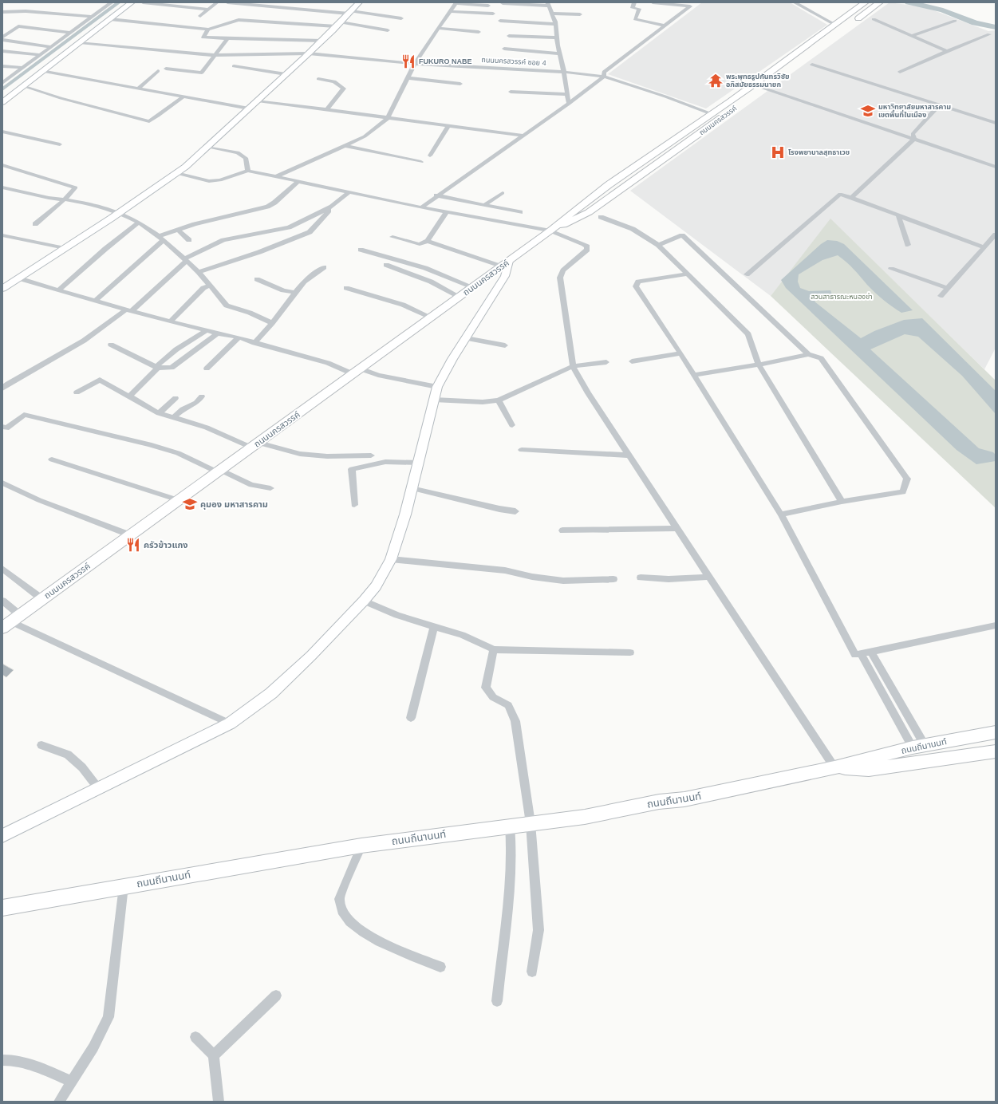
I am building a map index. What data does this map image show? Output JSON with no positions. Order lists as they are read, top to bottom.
{
  "streets": {
    "main road": ["ถนนนครสวรรค์", "ถนนถีนานนท์"],
    "street": ["ถนนนครสวรรค์ ซอย 4"]
  },
  "crossings": [
    ["ถนนนครสวรรค์ ซอย 4", "ถนนนครสวรรค์"]
  ],
  "parks": ["สวนสาธารณะหนองข่า"],
  "places": {
    "restaurant": ["FUKURO NABE", "ครัวข้าวแกง"],
    "temple": ["พระพุทธรูปกันทรวิชัย อภิสมัยธรรมนายก"],
    "school or university": ["มหาวิทยาลัยมหาสารคาม เขตพื้นที่ในเมือง", "คุมอง มหาสารคาม"],
    "hospital": ["โรงพยาบาลสุทธาเวช"]
  }
}
